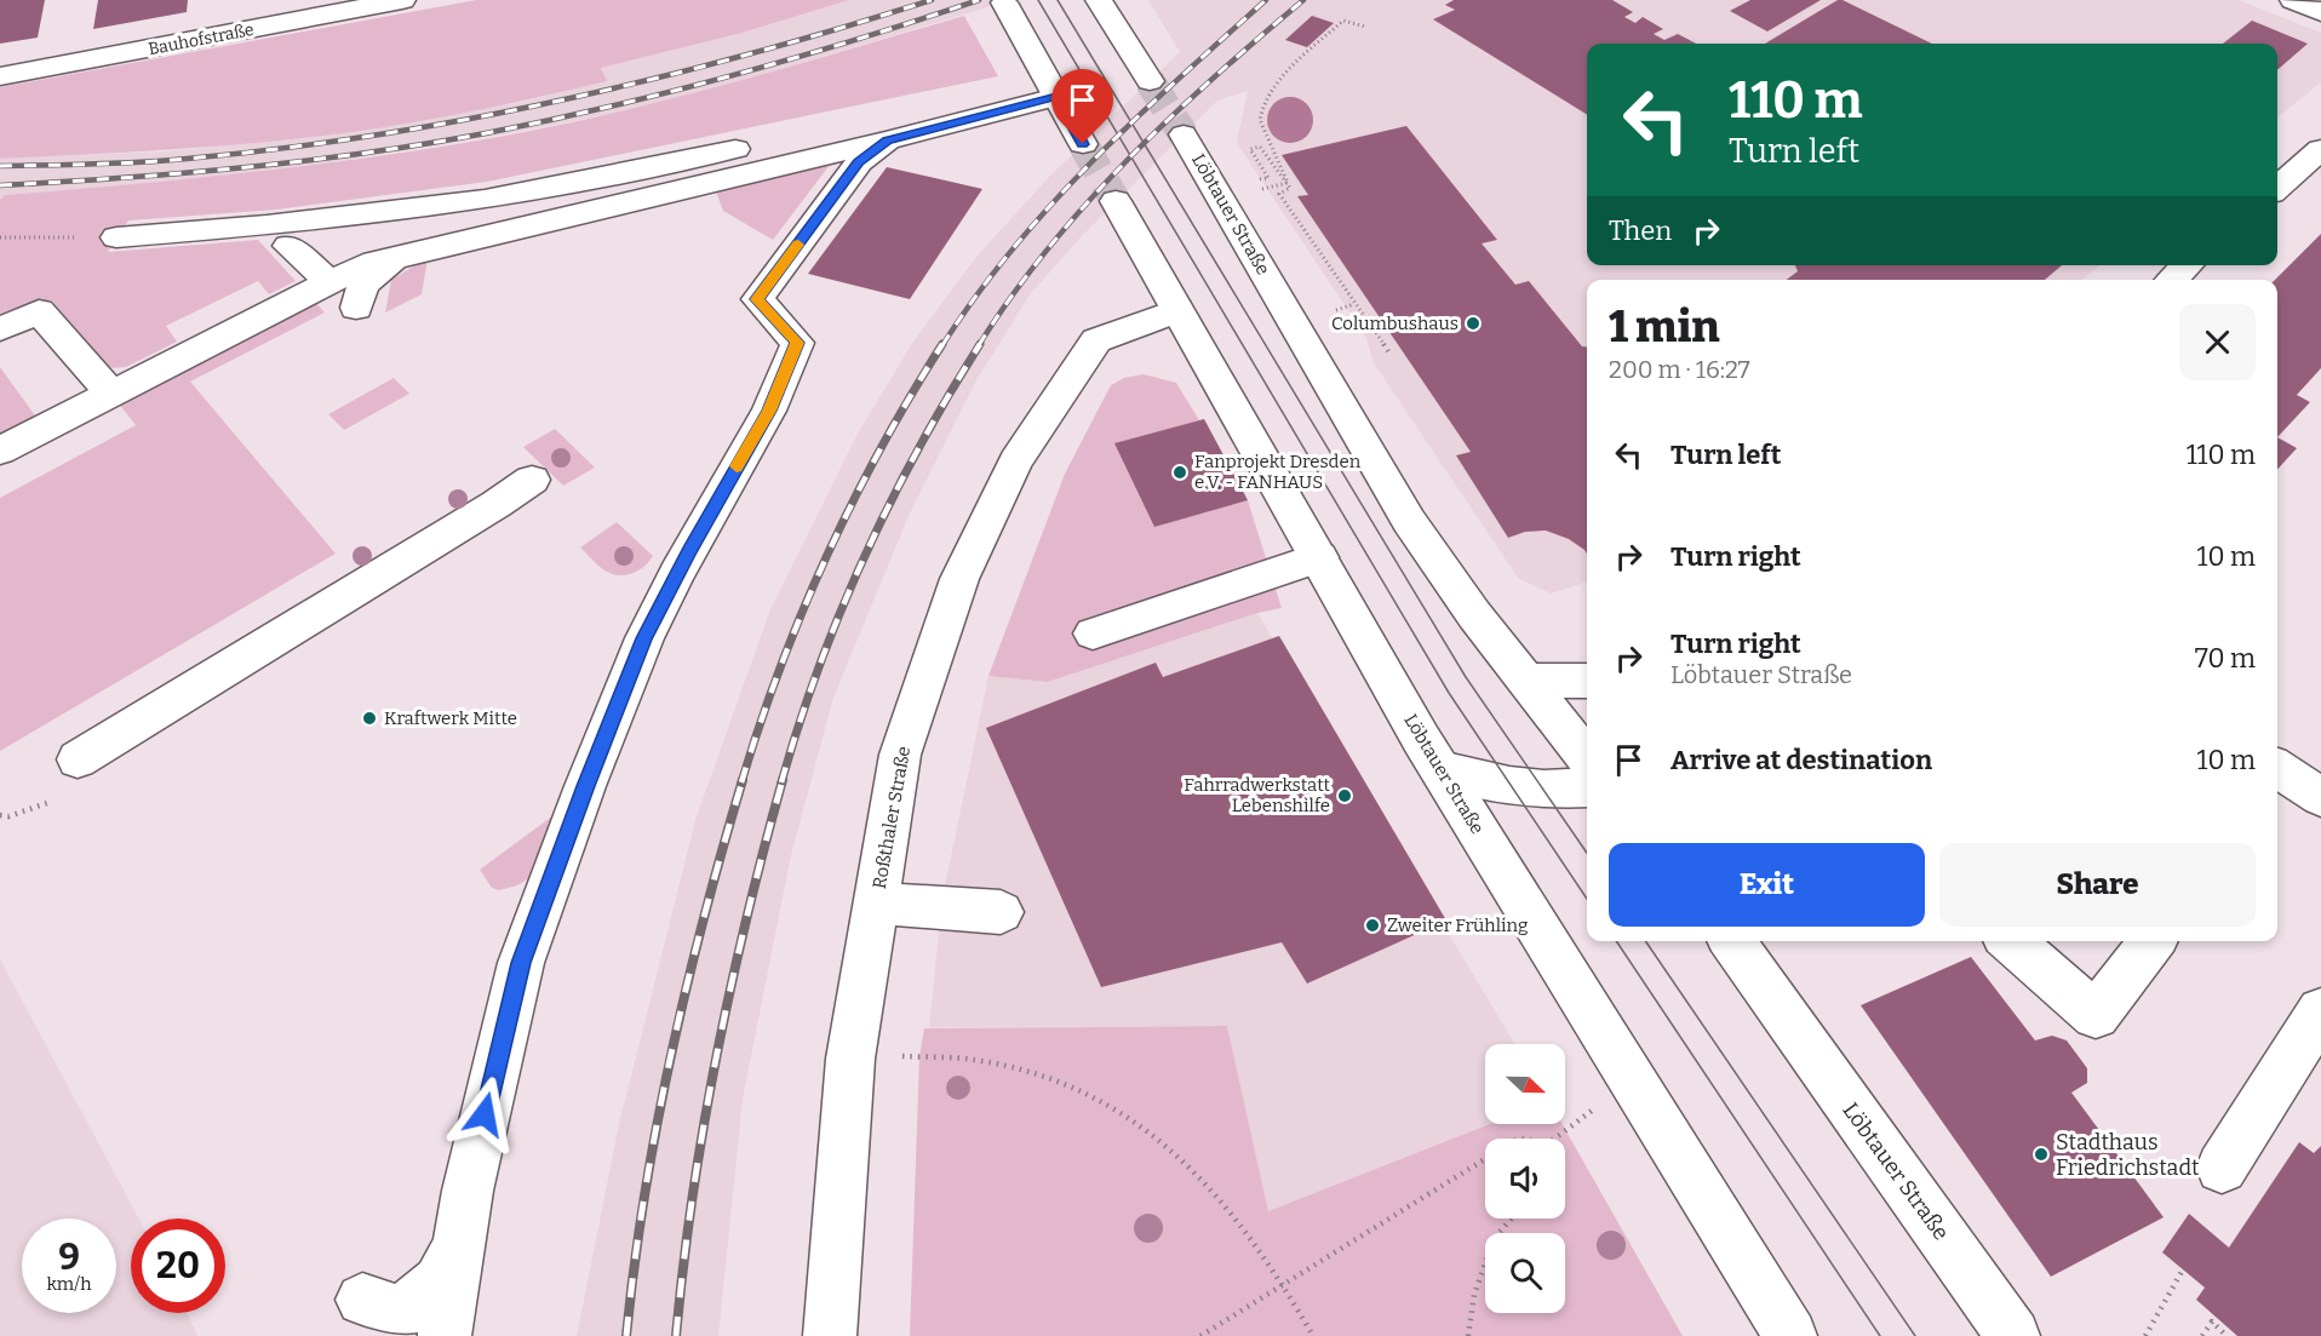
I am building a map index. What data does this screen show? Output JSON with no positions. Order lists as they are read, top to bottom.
{
  "streets": {
    "main road": ["Bauhofstraße", "Löbtauer Straße", "Roßthaler Straße"]
  },
  "crossings": [
    ["Löbtauer Straße", "Roßthaler Straße"]
  ],
  "places": [
    "Columbushaus",
    "Fanprojekt Dresden e.V. - FANHAUS",
    "Kraftwerk Mitte",
    "Fahrradwerkstatt Lebenshilfe",
    "Zweiter Frühling",
    "Stadthaus Friedrichstadt"
  ],
  "north": "right",
  "page": {
    "turn": ["110 m", "Turn left"],
    "then": "Then",
    "heading": ["1 min", "200 m · 16:27"],
    "list": [
      {
        "name": "Turn left",
        "value": "110 m"
      },
      {
        "name": "Turn right",
        "value": "10 m"
      },
      {
        "name": "Turn right",
        "note": "Löbtauer Straße",
        "value": "70 m"
      },
      {
        "name": "Arrive at destination",
        "value": "10 m"
      }
    ],
    "buttons": ["Exit", "Share"],
    "speed": "9 km/h",
    "limit": "20"
  }
}
